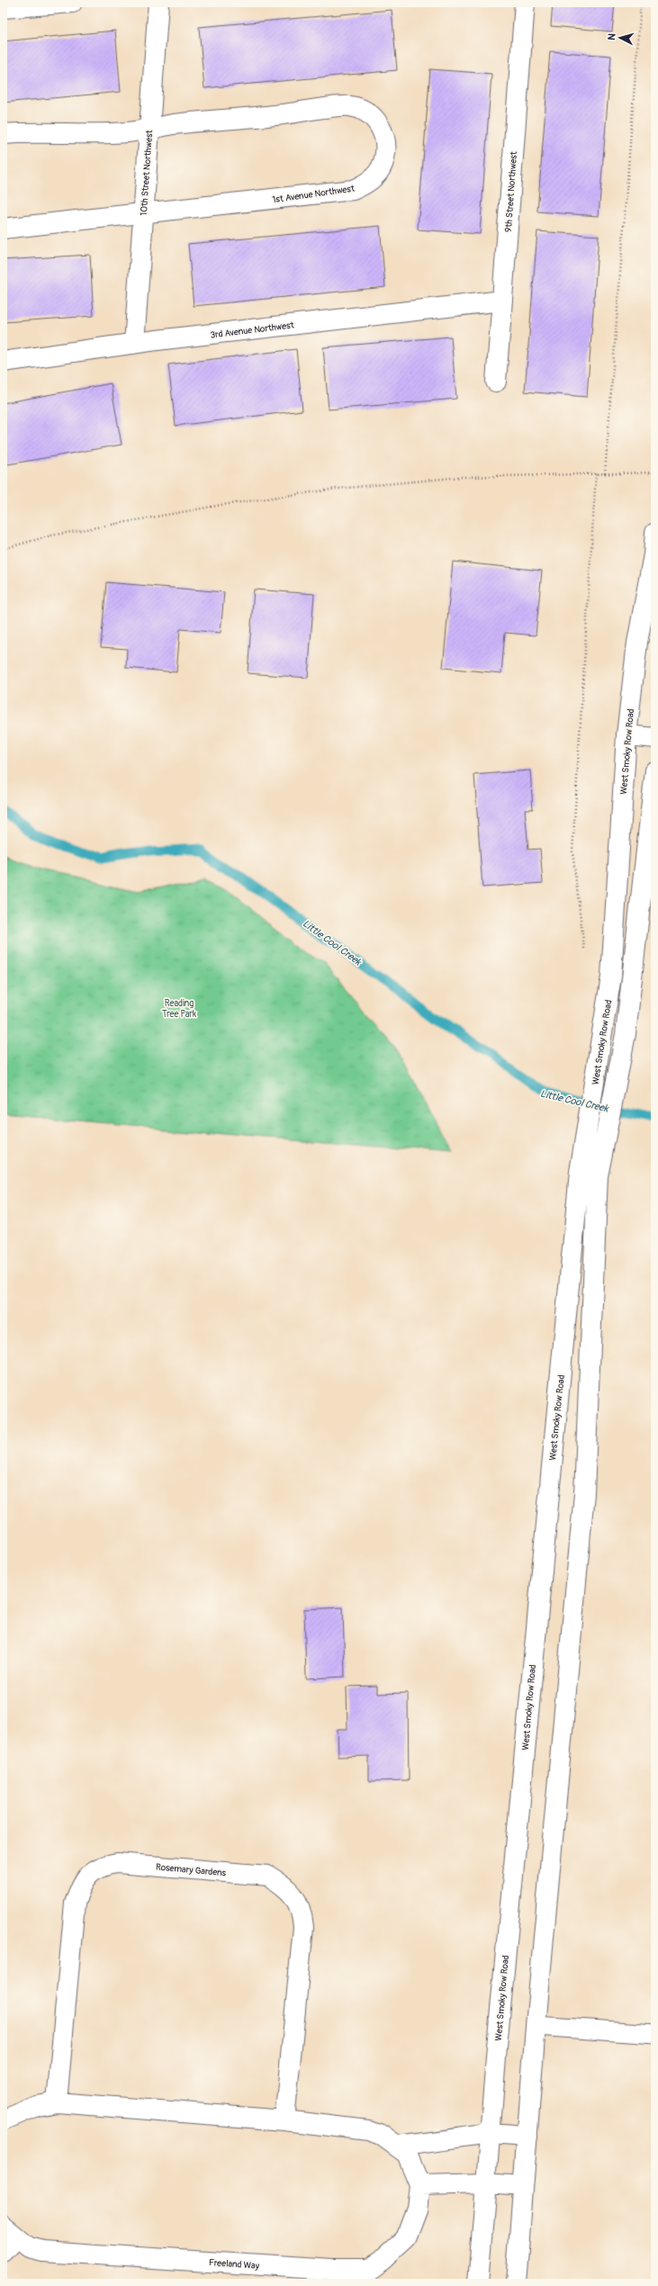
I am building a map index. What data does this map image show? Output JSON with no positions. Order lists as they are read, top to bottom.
{
  "streets": {
    "street": [
      "10th Street Northwest",
      "9th Street Northwest",
      "1st Avenue Northwest",
      "3rd Avenue Northwest",
      "West Smoky Row Road",
      "Rosemary Gardens",
      "Freeland Way"
    ]
  },
  "crossings": [
    ["10th Street Northwest", "1st Avenue Northwest"],
    ["10th Street Northwest", "3rd Avenue Northwest"],
    ["9th Street Northwest", "3rd Avenue Northwest"],
    ["Rosemary Gardens", "Freeland Way"]
  ],
  "water": ["Little Cool Creek"],
  "parks": ["Reading Tree Park"],
  "north": "left"
}
